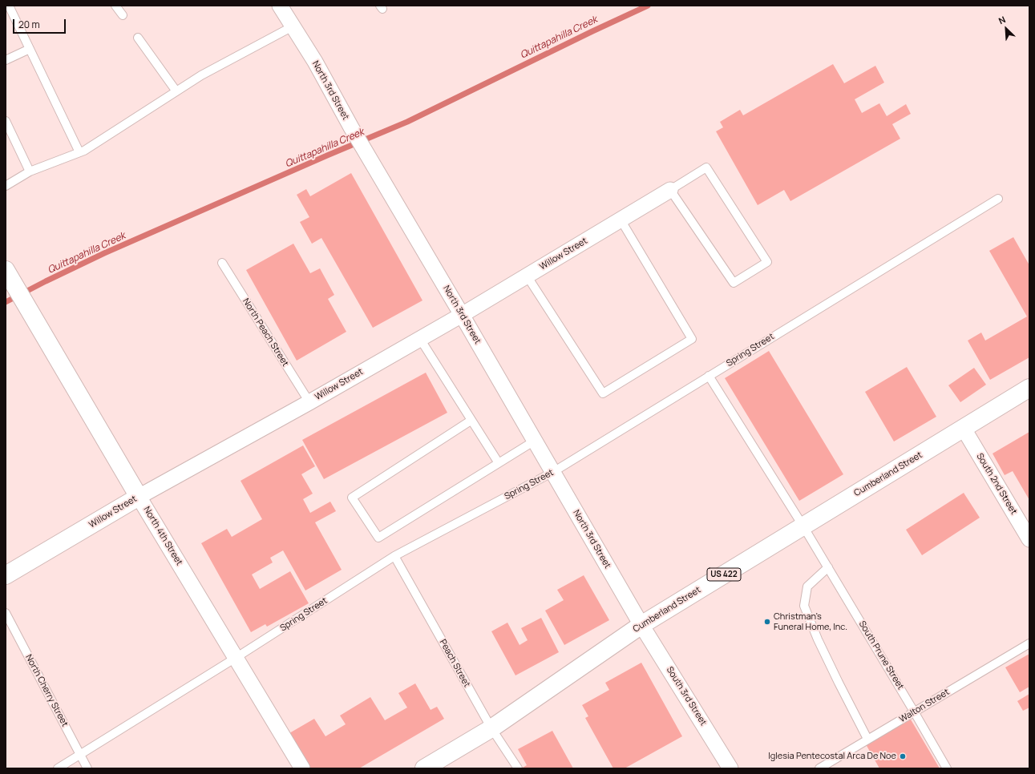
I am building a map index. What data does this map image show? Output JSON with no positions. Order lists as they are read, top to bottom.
{
  "streets": {
    "main road": [
      "Willow Street",
      "Cumberland Street",
      "North 4th Street",
      "US 422"
    ],
    "street": ["North 3rd Street", "South 2nd Street", "South 3rd Street"],
    "lane": [
      "North Peach Street",
      "Spring Street",
      "South Prune Street",
      "Peach Street",
      "North Cherry Street",
      "Walton Street"
    ]
  },
  "crossings": [
    ["North 3rd Street", "Willow Street"],
    ["North 3rd Street", "Spring Street"],
    ["North 3rd Street", "Cumberland Street"],
    ["North 3rd Street", "South 3rd Street"],
    ["Willow Street", "North Peach Street"],
    ["Willow Street", "North 4th Street"],
    ["Spring Street", "North 4th Street"],
    ["Spring Street", "South Prune Street"],
    ["Spring Street", "Peach Street"],
    ["Spring Street", "North Cherry Street"],
    ["Cumberland Street", "South 2nd Street"],
    ["Cumberland Street", "South Prune Street"],
    ["Cumberland Street", "Peach Street"],
    ["Cumberland Street", "South 3rd Street"],
    ["South Prune Street", "Walton Street"]
  ],
  "water": ["Quittapahilla Creek"],
  "places": ["Christman's Funeral Home, Inc.", "Iglesia Pentecostal Arca De Noe"],
  "scale_bar": "20 m",
  "north": "top left"
}
